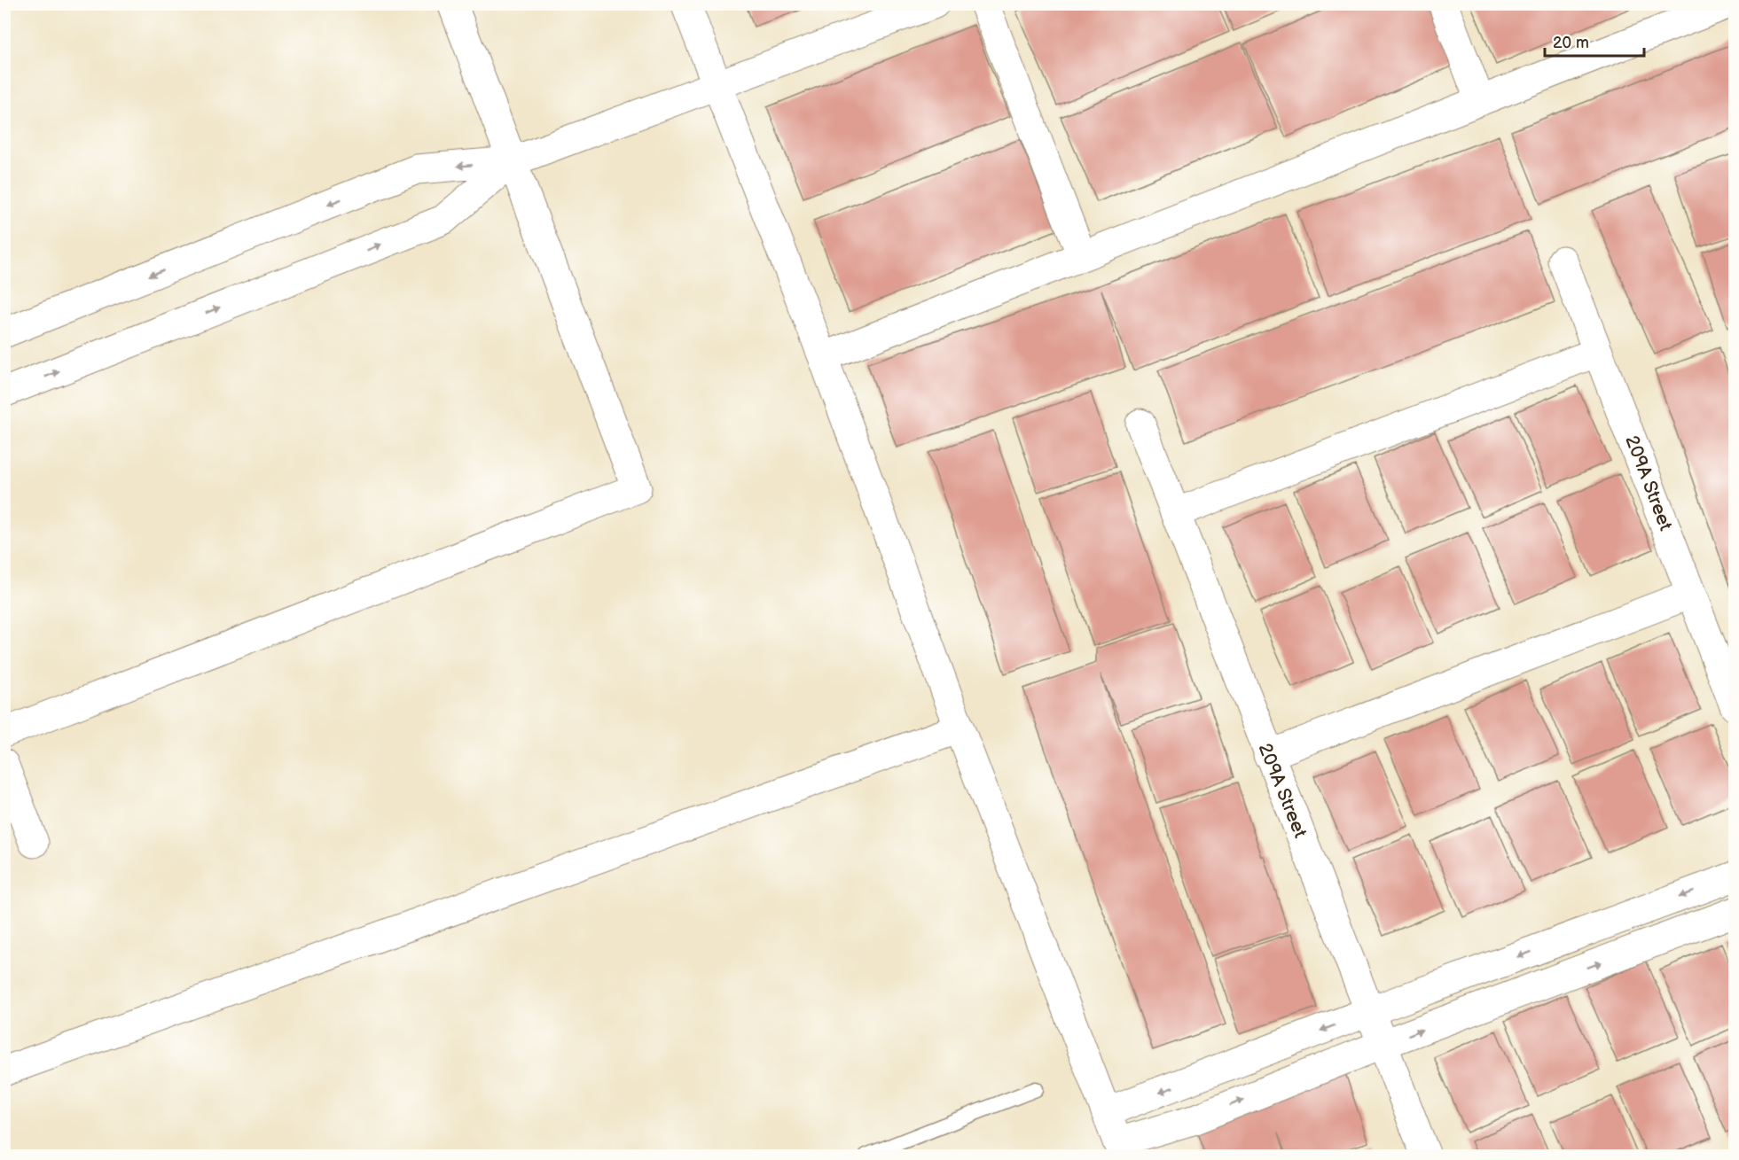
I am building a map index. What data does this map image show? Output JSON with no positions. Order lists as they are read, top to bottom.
{
  "streets": {
    "street": ["209A Street"]
  },
  "scale_bar": "20 m"
}
